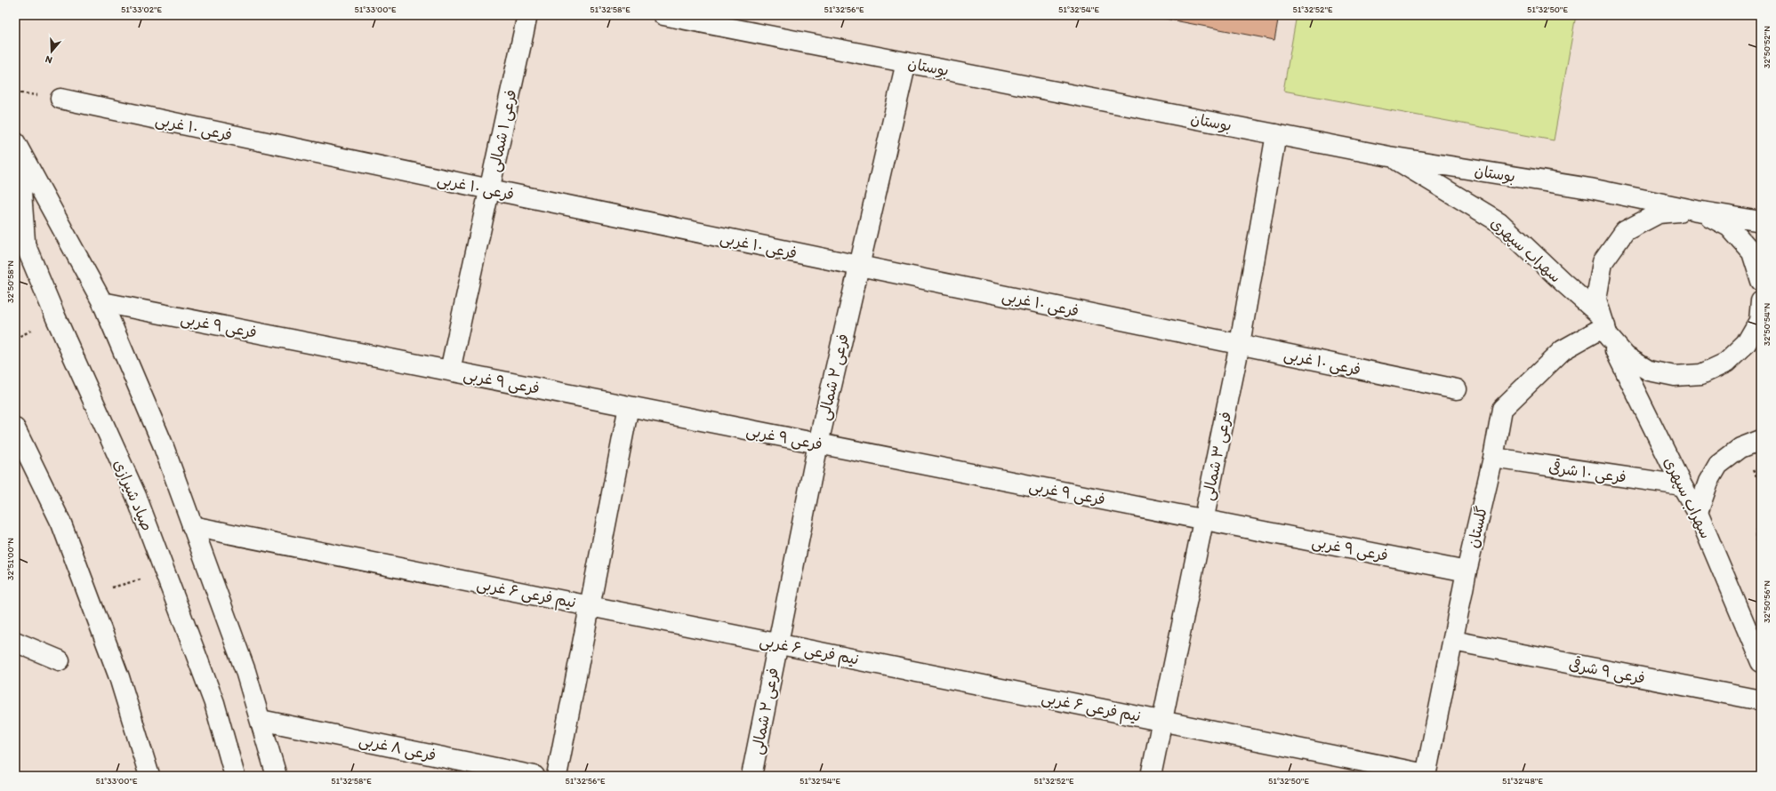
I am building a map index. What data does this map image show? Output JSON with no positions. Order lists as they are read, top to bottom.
{
  "streets": {
    "street": [
      "بوستان",
      "فرعی ۱۰ غربی",
      "فرعی ۱ شمالی",
      "سهراب سپهری",
      "فرعی ۹ غربی",
      "فرعی ۲ شمالی",
      "فرعی ۳ شمالی",
      "فرعی ۱۰ شرقی",
      "صیاد شیرازی",
      "گلستان",
      "نیم فرعی ۶ غربی",
      "فرعی ۹ شرقی",
      "فرعی ۸ غربی"
    ]
  },
  "crossings": [
    ["بوستان", "سهراب سپهری"],
    ["بوستان", "فرعی ۲ شمالی"],
    ["بوستان", "فرعی ۳ شمالی"],
    ["فرعی ۱۰ غربی", "فرعی ۱ شمالی"],
    ["فرعی ۱۰ غربی", "فرعی ۲ شمالی"],
    ["فرعی ۱۰ غربی", "فرعی ۳ شمالی"],
    ["فرعی ۱ شمالی", "فرعی ۹ غربی"],
    ["سهراب سپهری", "فرعی ۱۰ شرقی"],
    ["سهراب سپهری", "گلستان"],
    ["فرعی ۹ غربی", "فرعی ۲ شمالی"],
    ["فرعی ۹ غربی", "فرعی ۳ شمالی"],
    ["فرعی ۹ غربی", "گلستان"],
    ["فرعی ۲ شمالی", "نیم فرعی ۶ غربی"],
    ["فرعی ۳ شمالی", "نیم فرعی ۶ غربی"],
    ["فرعی ۱۰ شرقی", "گلستان"],
    ["گلستان", "نیم فرعی ۶ غربی"],
    ["گلستان", "فرعی ۹ شرقی"]
  ],
  "north": "bottom",
  "coordinates": [
    "51°33'02\"E",
    "51°33'00\"E",
    "51°32'58\"E",
    "51°32'56\"E",
    "51°32'54\"E",
    "51°32'52\"E",
    "51°32'50\"E",
    "32°50'52\"N",
    "32°50'58\"N",
    "32°50'54\"N",
    "32°51'00\"N",
    "32°50'56\"N",
    "51°32'48\"E"
  ]
}
